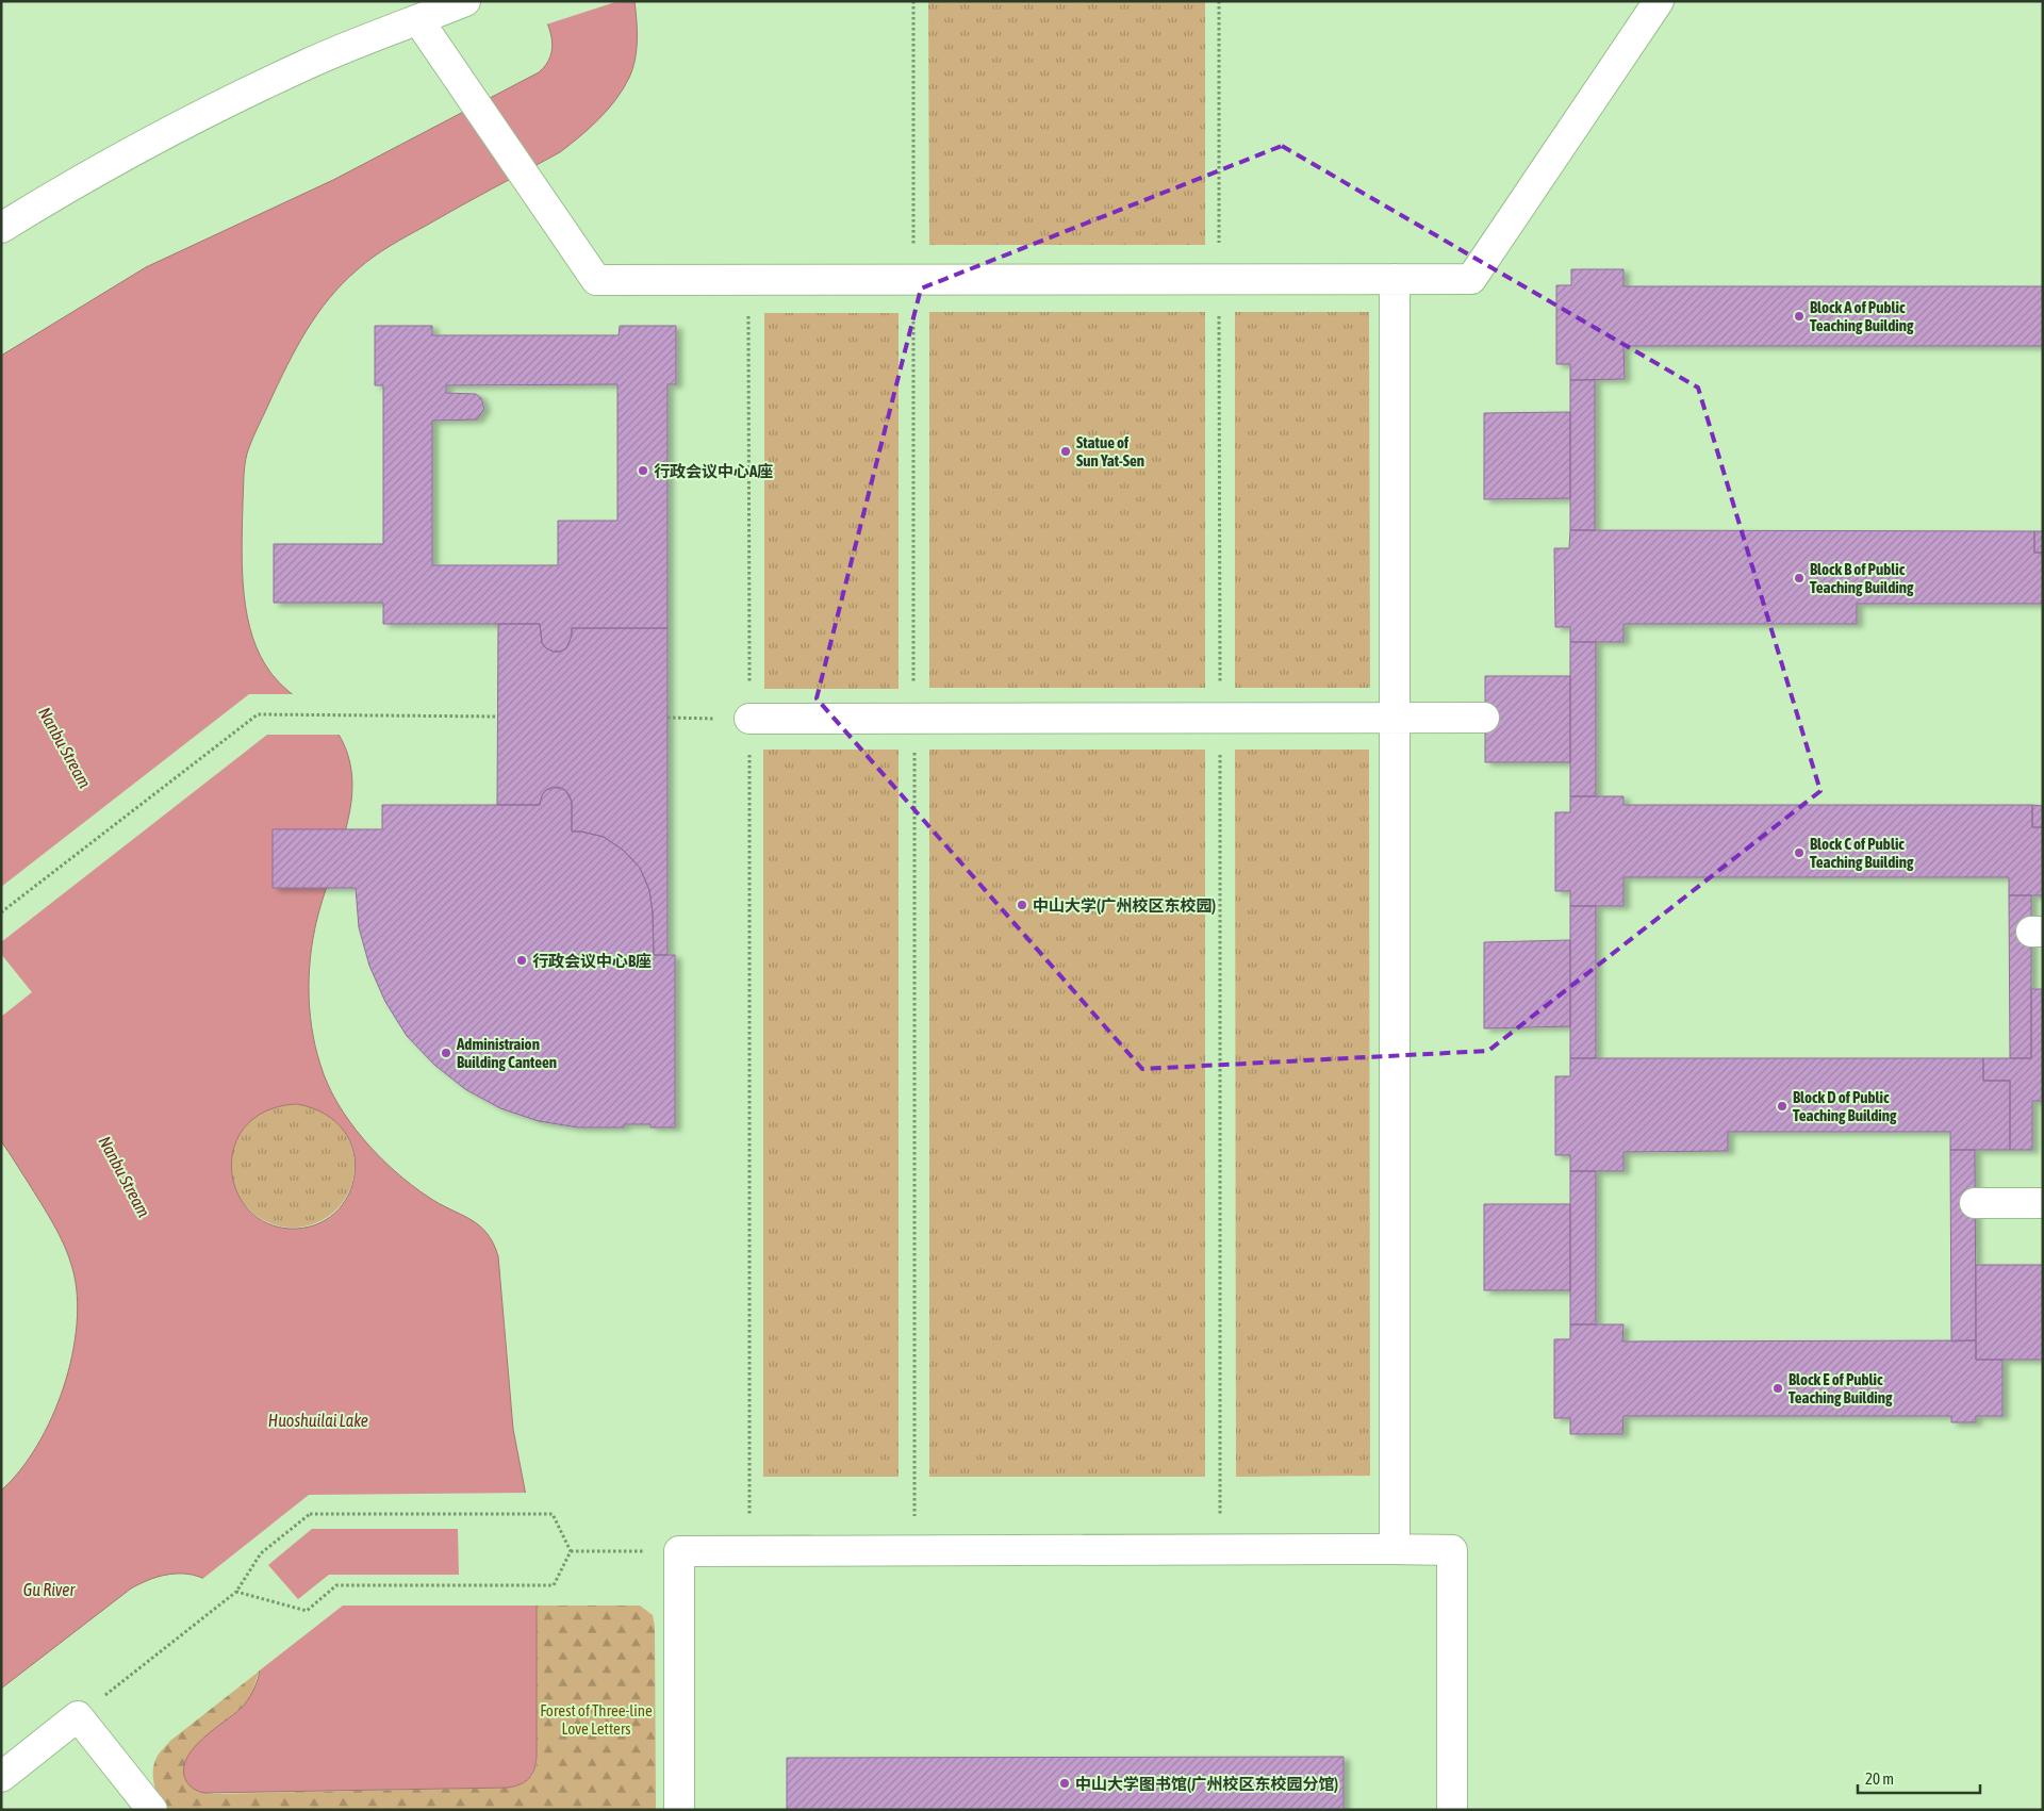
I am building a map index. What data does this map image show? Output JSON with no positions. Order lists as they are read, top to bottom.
{
  "water": ["Nanbu Stream", "Huoshuilai Lake", "Gu River"],
  "parks": ["Forest of Three-line Love Letters"],
  "places": [
    "Block A of Public Teaching Building",
    "Statue of Sun Yat-Sen",
    "行政会议中心A座",
    "Block B of Public Teaching Building",
    "Block C of Public Teaching Building",
    "中山大学(广州校区东校园)",
    "行政会议中心B座",
    "Administraion Building Canteen",
    "Block D of Public Teaching Building",
    "Block E of Public Teaching Building",
    "中山大学图书馆(广州校区东校园分馆)"
  ],
  "scale_bar": "20 m"
}
